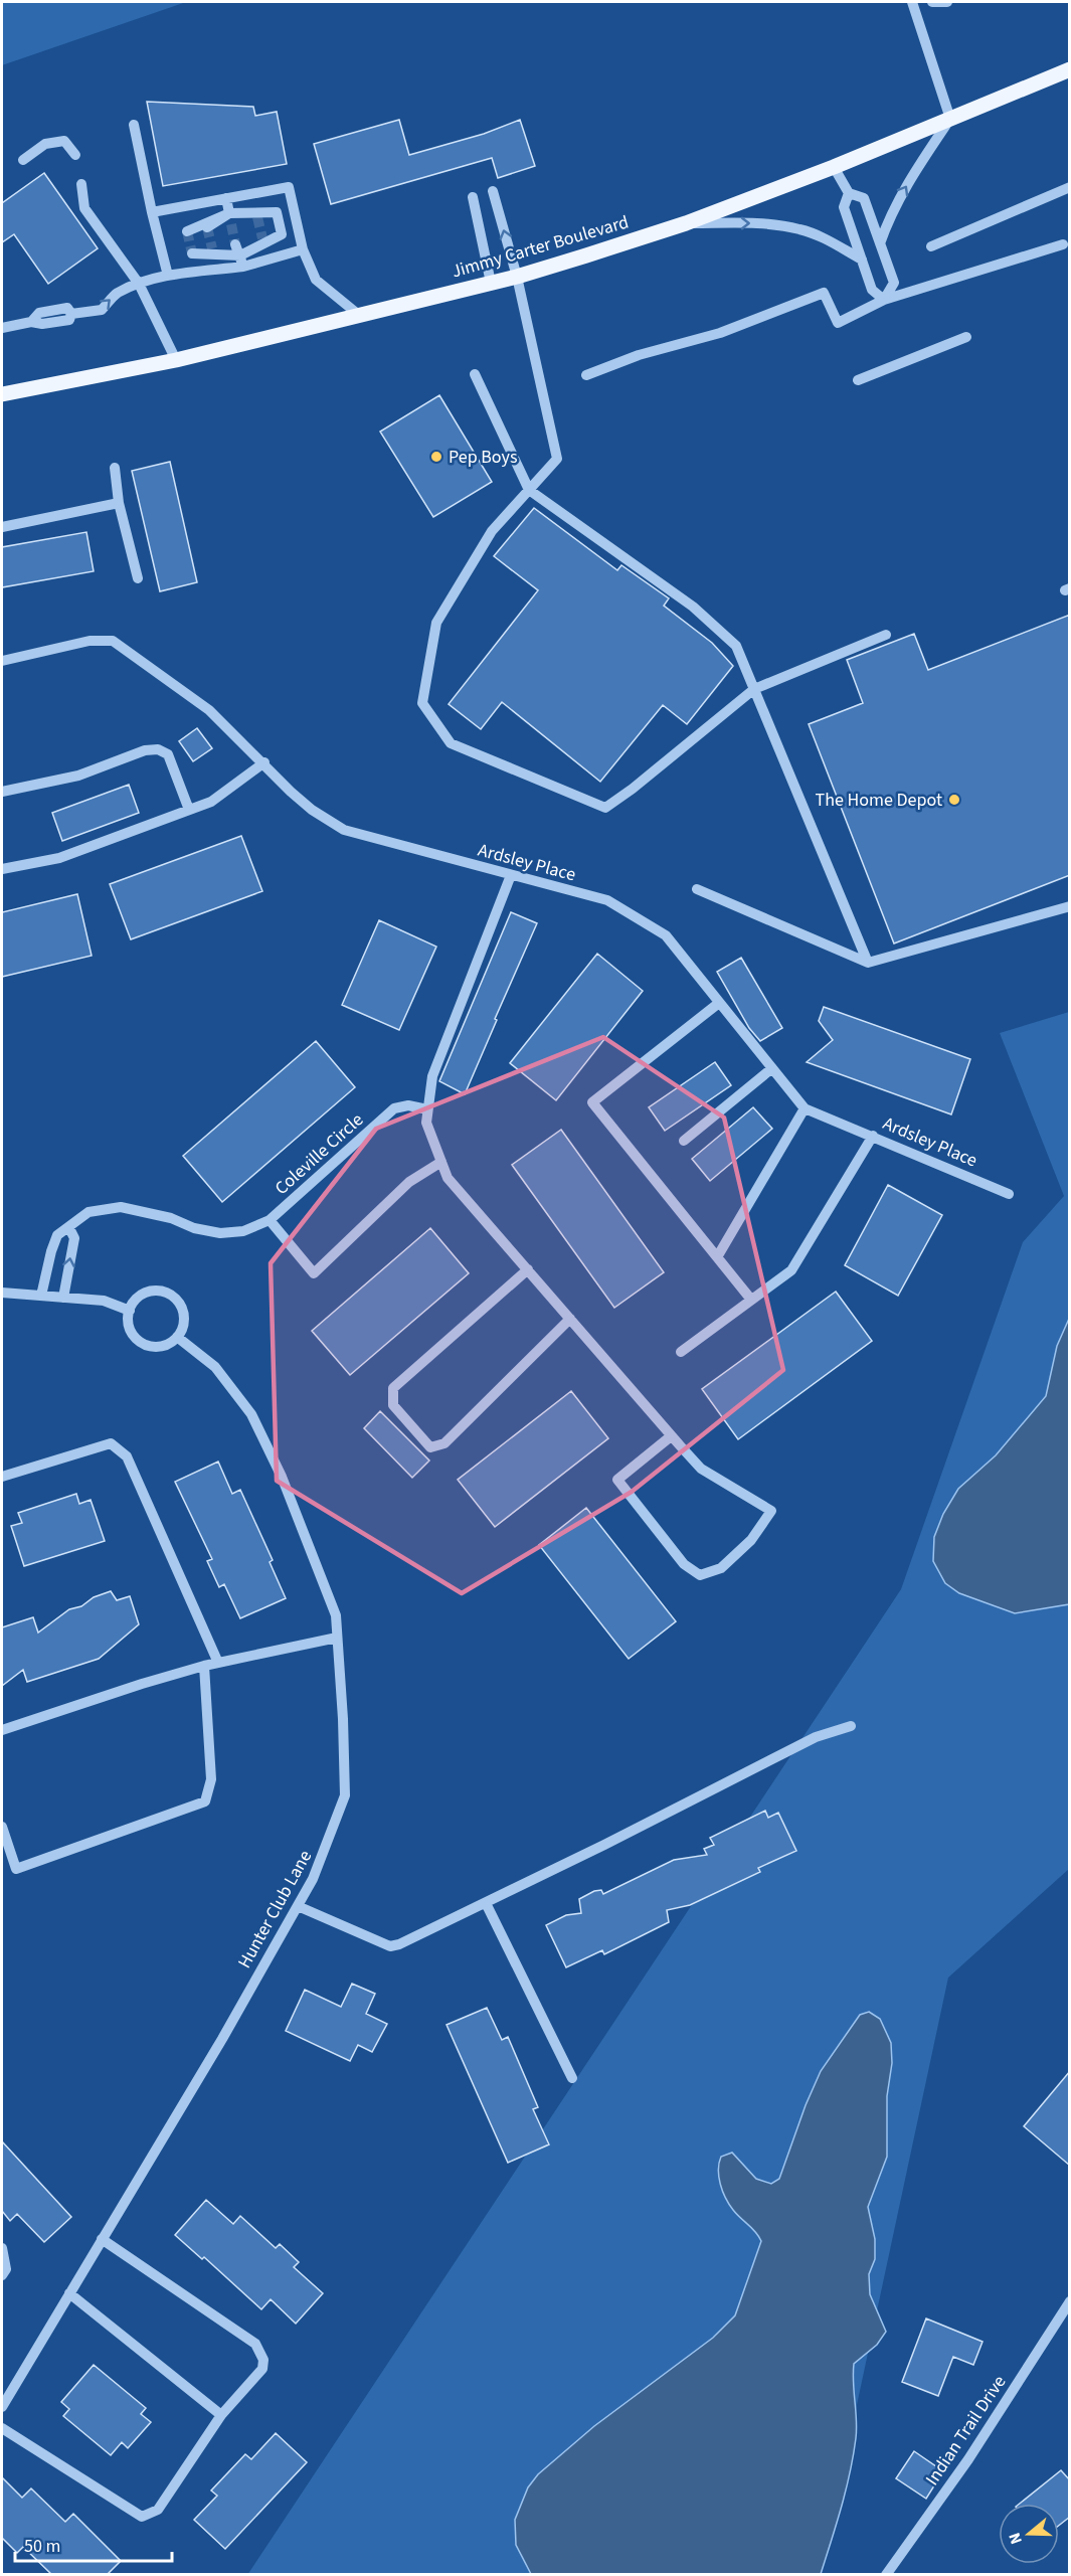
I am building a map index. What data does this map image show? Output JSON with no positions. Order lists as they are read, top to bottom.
{
  "streets": {
    "main road": ["Jimmy Carter Boulevard"],
    "street": [
      "Ardsley Place",
      "Coleville Circle",
      "Hunter Club Lane",
      "Indian Trail Drive"
    ]
  },
  "places": ["Pep Boys", "The Home Depot"],
  "scale_bar": "50 m",
  "north": "left"
}
